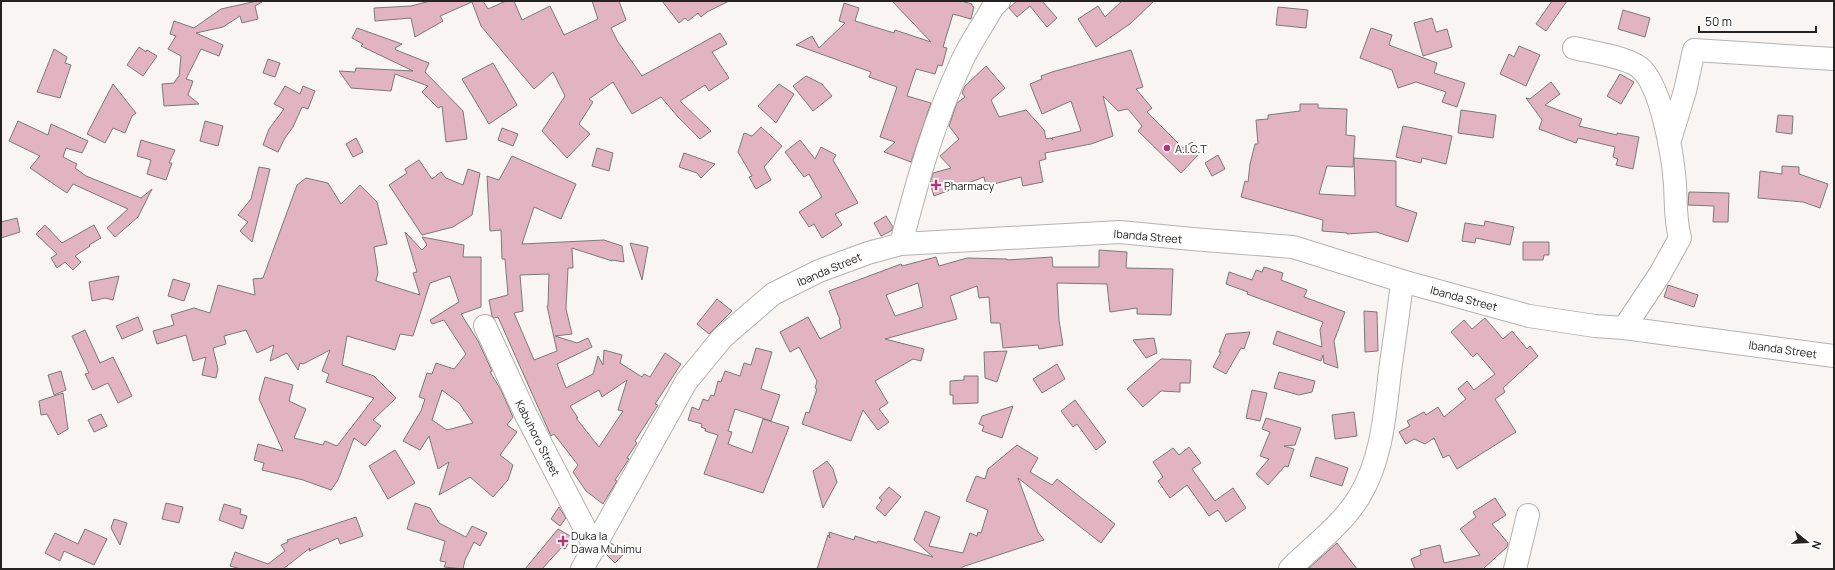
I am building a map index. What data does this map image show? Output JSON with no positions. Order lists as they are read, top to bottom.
{
  "streets": {
    "street": ["Ibanda Street", "Kabuhoro Street"]
  },
  "crossings": [
    ["Ibanda Street", "Kabuhoro Street"]
  ],
  "places": {
    "other": ["A.I.C.T"],
    "health": ["Pharmacy", "Duka la Dawa Muhimu"]
  },
  "scale_bar": "50 m",
  "north": "right"
}
